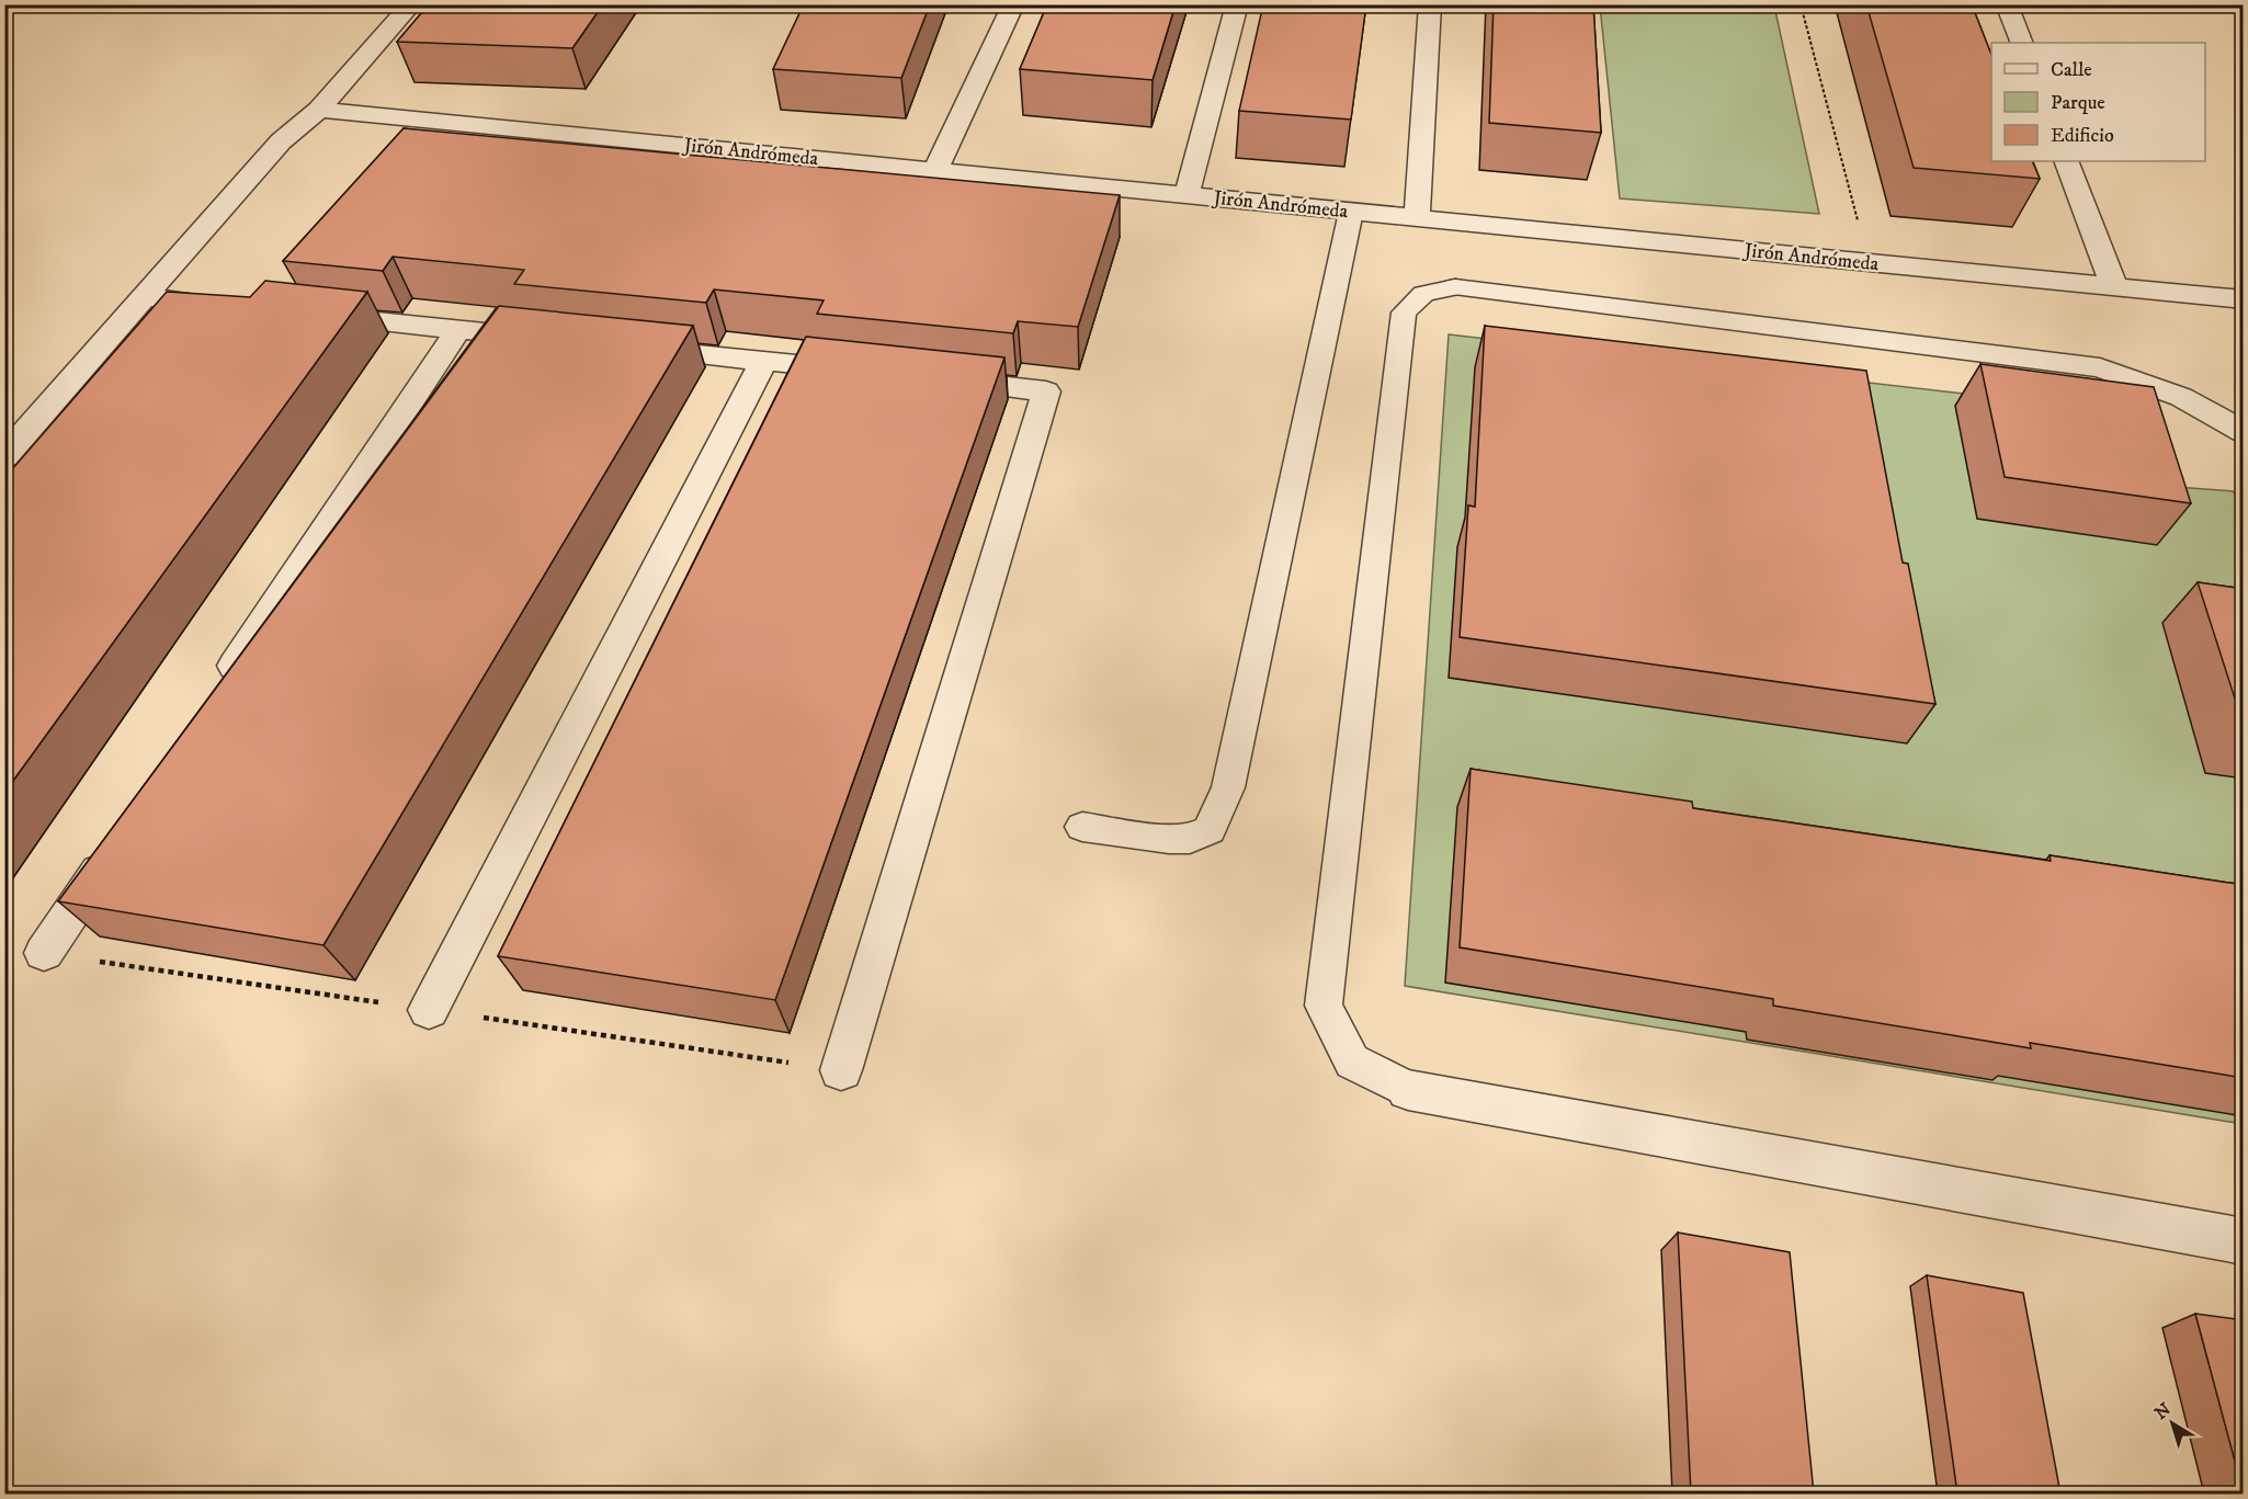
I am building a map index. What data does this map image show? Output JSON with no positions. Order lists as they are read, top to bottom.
{
  "streets": {
    "street": ["Jirón Andrómeda"]
  },
  "legend": ["Calle", "Parque", "Edificio"],
  "north": "top left"
}
